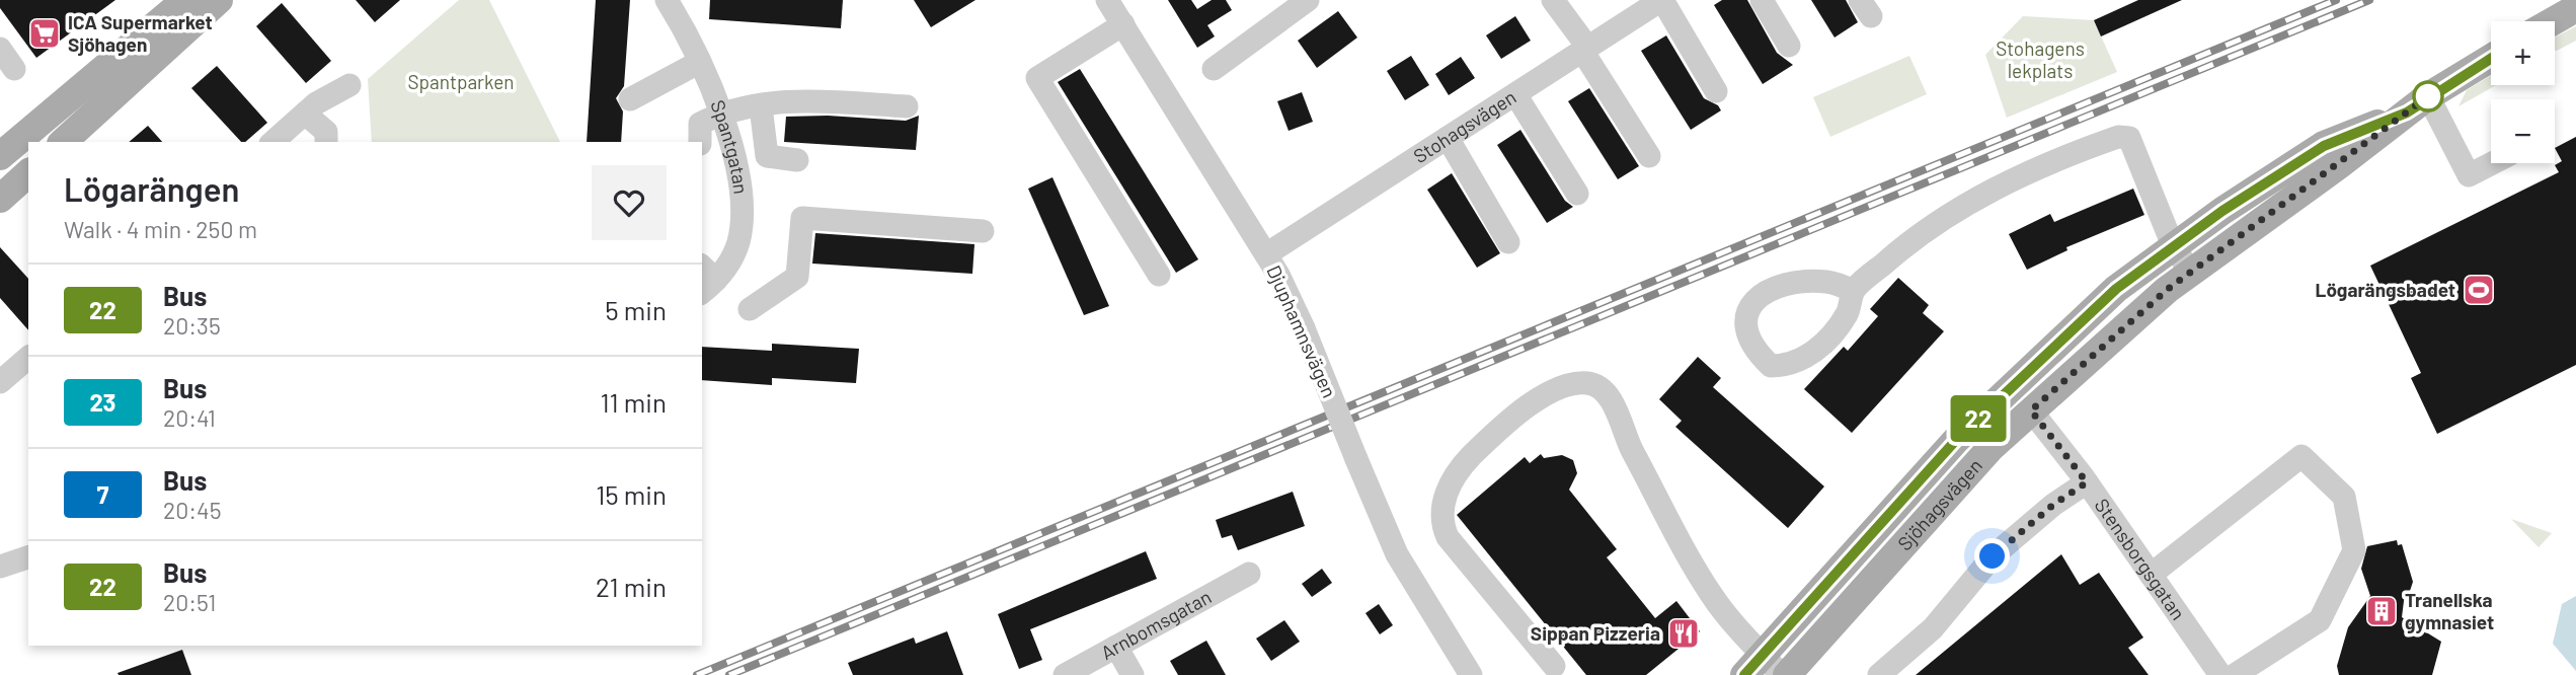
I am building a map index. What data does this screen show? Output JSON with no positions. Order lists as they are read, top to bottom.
{
  "streets": {
    "main road": ["Sjöhagsvägen"],
    "street": [
      "Stohagsvägen",
      "Spantgatan",
      "Djuphamnsvägen",
      "Stensborgsgatan",
      "Arnbomsgatan"
    ]
  },
  "crossings": [
    ["Stohagsvägen", "Djuphamnsvägen"],
    ["Sjöhagsvägen", "Stensborgsgatan"]
  ],
  "parks": ["Stohagens lekplats", "Spantparken"],
  "places": {
    "supermarket": ["ICA Supermarket Sjöhagen"],
    "sports": ["Lögarängsbadet"],
    "building": ["Tranellska gymnasiet"],
    "restaurant": ["Sippan Pizzeria"]
  },
  "lines": ["bus line 22"],
  "page": {
    "on_map": "22",
    "map_buttons": ["+", "−"],
    "heading": ["Lögarängen", "Walk · 4 min · 250 m"],
    "list": [
      {
        "mark": "22",
        "name": "Bus",
        "note": "20:35",
        "value": "5 min"
      },
      {
        "mark": "23",
        "name": "Bus",
        "note": "20:41",
        "value": "11 min"
      },
      {
        "mark": "7",
        "name": "Bus",
        "note": "20:45",
        "value": "15 min"
      },
      {
        "mark": "22",
        "name": "Bus",
        "note": "20:51",
        "value": "21 min"
      }
    ]
  }
}
